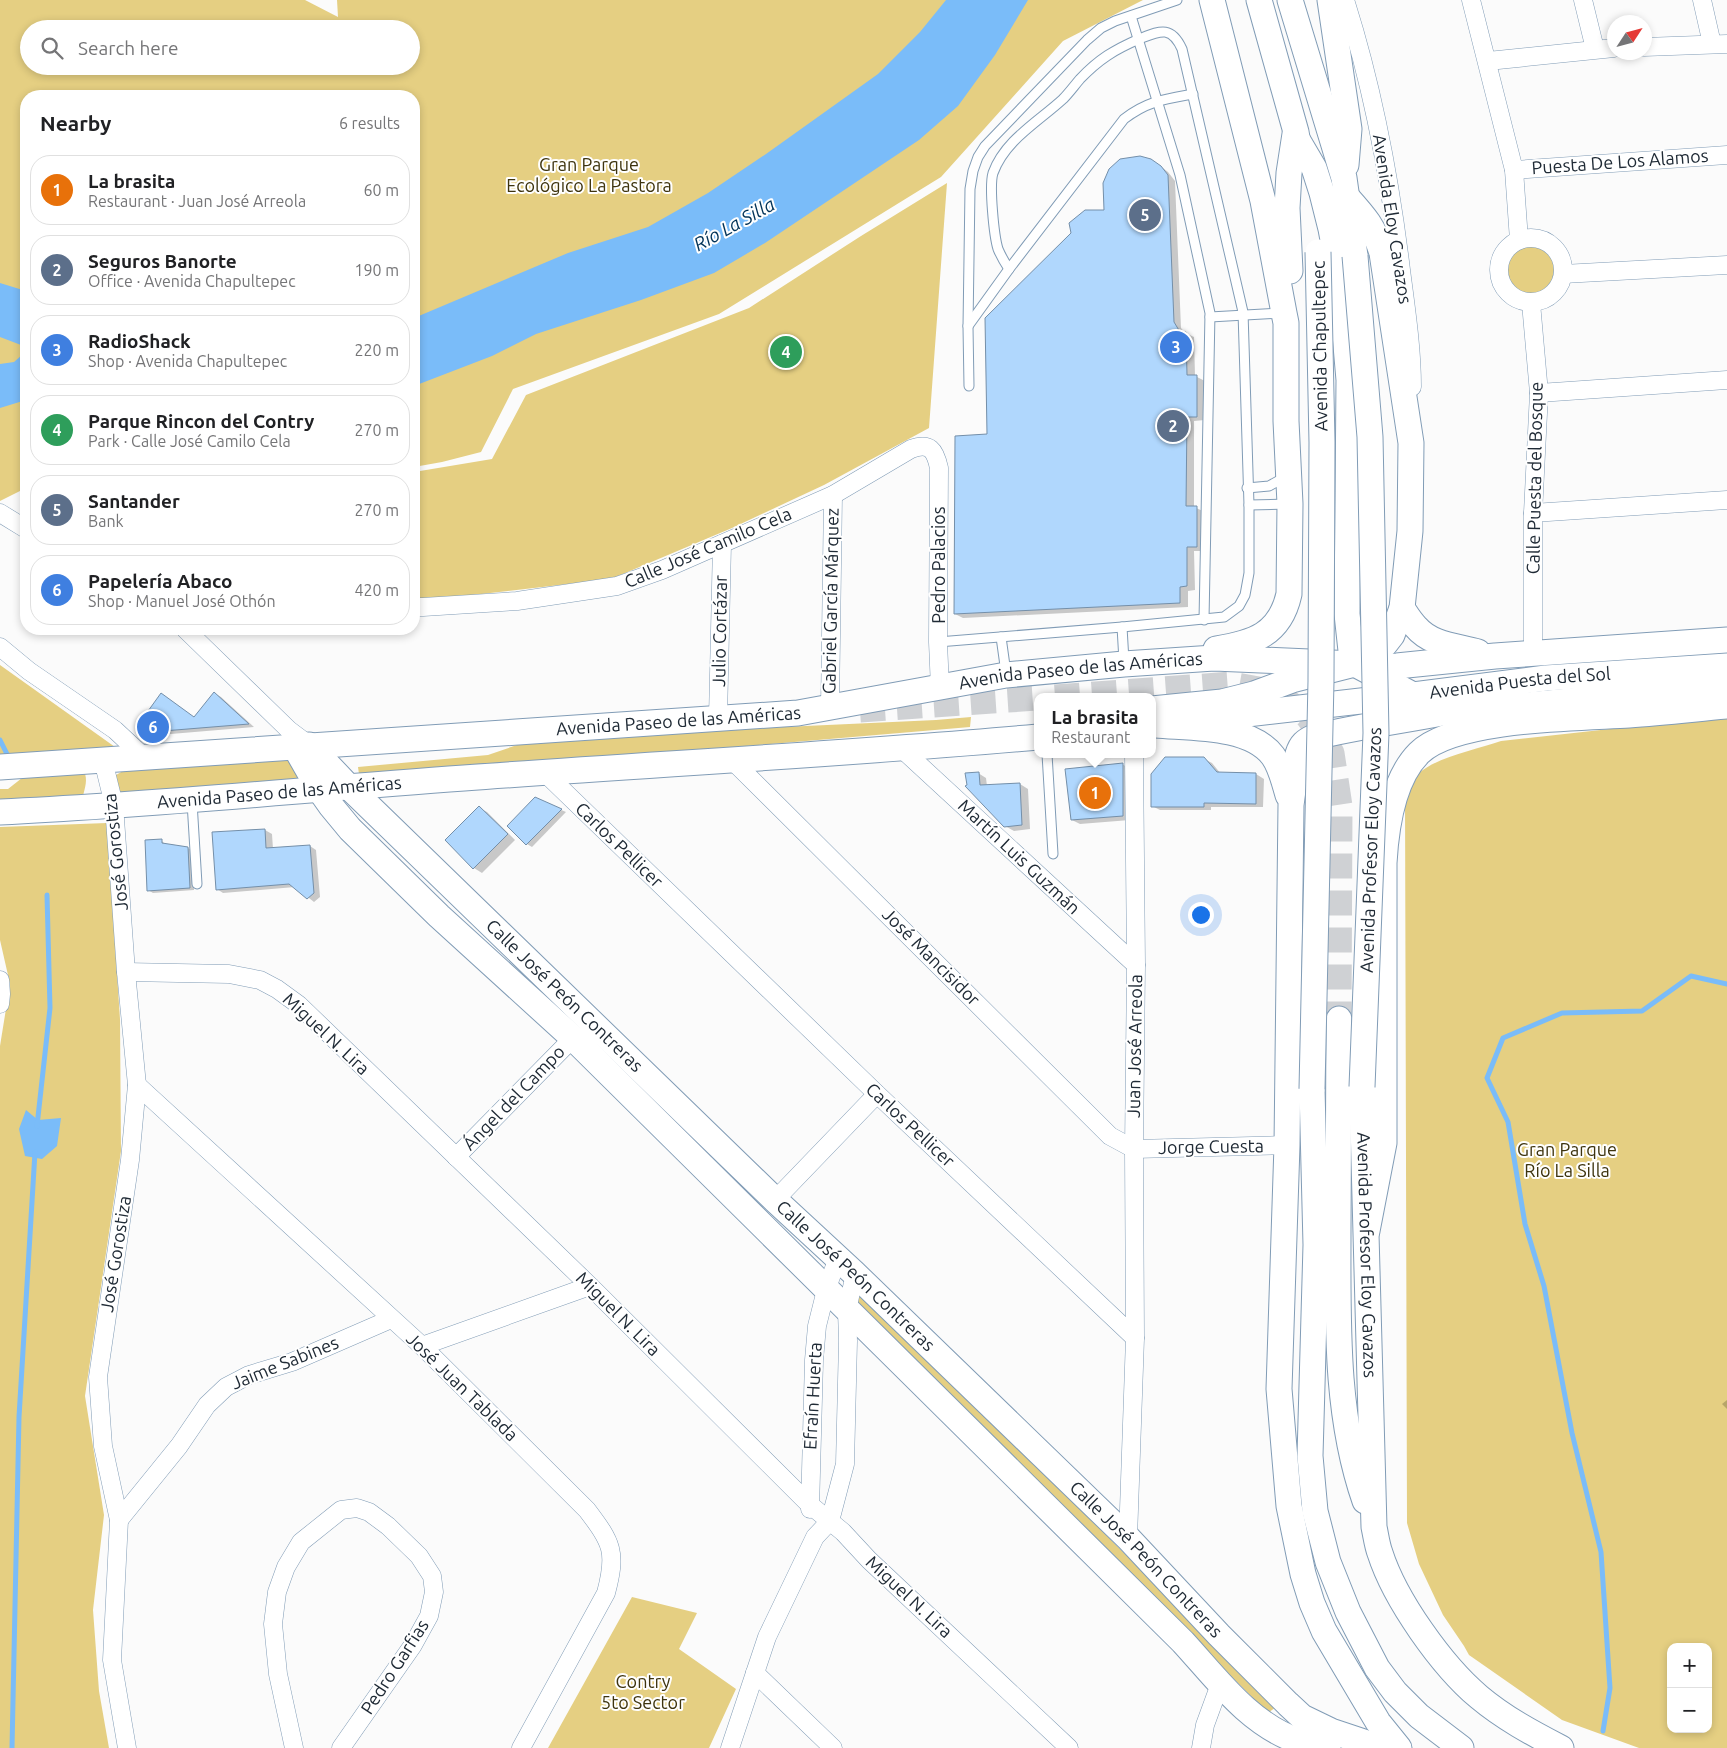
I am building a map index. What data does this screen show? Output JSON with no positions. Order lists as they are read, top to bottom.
{
  "streets": {
    "main road": [
      "Avenida Chapultepec",
      "Avenida Paseo de las Américas",
      "Avenida Puesta del Sol",
      "Avenida Profesor Eloy Cavazos",
      "Calle José Peón Contreras"
    ],
    "street": [
      "Puesta De Los Alamos",
      "Avenida Eloy Cavazos",
      "Calle Puesta del Bosque",
      "Calle José Camilo Cela",
      "Pedro Palacios",
      "Gabriel García Márquez",
      "Julio Cortázar",
      "Carlos Pellicer",
      "José Gorostiza",
      "Martín Luis Guzmán",
      "José Mancisidor",
      "Miguel N. Lira",
      "Juan José Arreola",
      "Ángel del Campo",
      "Jorge Cuesta",
      "Jaime Sabines",
      "José Juan Tablada",
      "Efraín Huerta",
      "Pedro Garfias"
    ]
  },
  "crossings": [
    ["Avenida Chapultepec", "Avenida Puesta del Sol"],
    ["Avenida Chapultepec", "Avenida Profesor Eloy Cavazos"],
    ["Calle Puesta del Bosque", "Avenida Puesta del Sol"],
    ["Calle José Camilo Cela", "Pedro Palacios"],
    ["Calle José Camilo Cela", "Gabriel García Márquez"],
    ["Calle José Camilo Cela", "Julio Cortázar"],
    ["Pedro Palacios", "Avenida Paseo de las Américas"],
    ["Gabriel García Márquez", "Avenida Paseo de las Américas"],
    ["Julio Cortázar", "Avenida Paseo de las Américas"],
    ["Avenida Paseo de las Américas", "Avenida Puesta del Sol"],
    ["Avenida Paseo de las Américas", "Carlos Pellicer"],
    ["Avenida Paseo de las Américas", "José Gorostiza"],
    ["Avenida Paseo de las Américas", "Martín Luis Guzmán"],
    ["Avenida Paseo de las Américas", "José Mancisidor"],
    ["Avenida Paseo de las Américas", "Calle José Peón Contreras"],
    ["Carlos Pellicer", "Juan José Arreola"],
    ["José Gorostiza", "Miguel N. Lira"],
    ["José Gorostiza", "Jaime Sabines"],
    ["José Gorostiza", "José Juan Tablada"],
    ["Martín Luis Guzmán", "Juan José Arreola"],
    ["José Mancisidor", "Juan José Arreola"],
    ["José Mancisidor", "Jorge Cuesta"],
    ["Calle José Peón Contreras", "Ángel del Campo"],
    ["Calle José Peón Contreras", "Efraín Huerta"],
    ["Miguel N. Lira", "Ángel del Campo"],
    ["Miguel N. Lira", "Efraín Huerta"],
    ["Juan José Arreola", "Jorge Cuesta"],
    ["Jaime Sabines", "José Juan Tablada"]
  ],
  "water": ["Río La Silla"],
  "parks": ["Gran Parque Ecológico La Pastora", "Gran Parque Río La Silla", "Contry 5to Sector"],
  "north": "top right",
  "page": {
    "search": "Search here",
    "heading": ["Nearby", "6 results"],
    "list": [
      {
        "mark": "1",
        "name": "La brasita",
        "note": "Restaurant · Juan José Arreola",
        "value": "60 m"
      },
      {
        "mark": "2",
        "name": "Seguros Banorte",
        "note": "Office · Avenida Chapultepec",
        "value": "190 m"
      },
      {
        "mark": "3",
        "name": "RadioShack",
        "note": "Shop · Avenida Chapultepec",
        "value": "220 m"
      },
      {
        "mark": "4",
        "name": "Parque Rincon del Contry",
        "note": "Park · Calle José Camilo Cela",
        "value": "270 m"
      },
      {
        "mark": "5",
        "name": "Santander",
        "note": "Bank",
        "value": "270 m"
      },
      {
        "mark": "6",
        "name": "Papelería Abaco",
        "note": "Shop · Manuel José Othón",
        "value": "420 m"
      }
    ],
    "pins": [
      "5",
      "3",
      "4",
      "2",
      "6",
      "1"
    ],
    "popup": ["La brasita", "Restaurant"],
    "map_buttons": ["+", "−"]
  }
}
